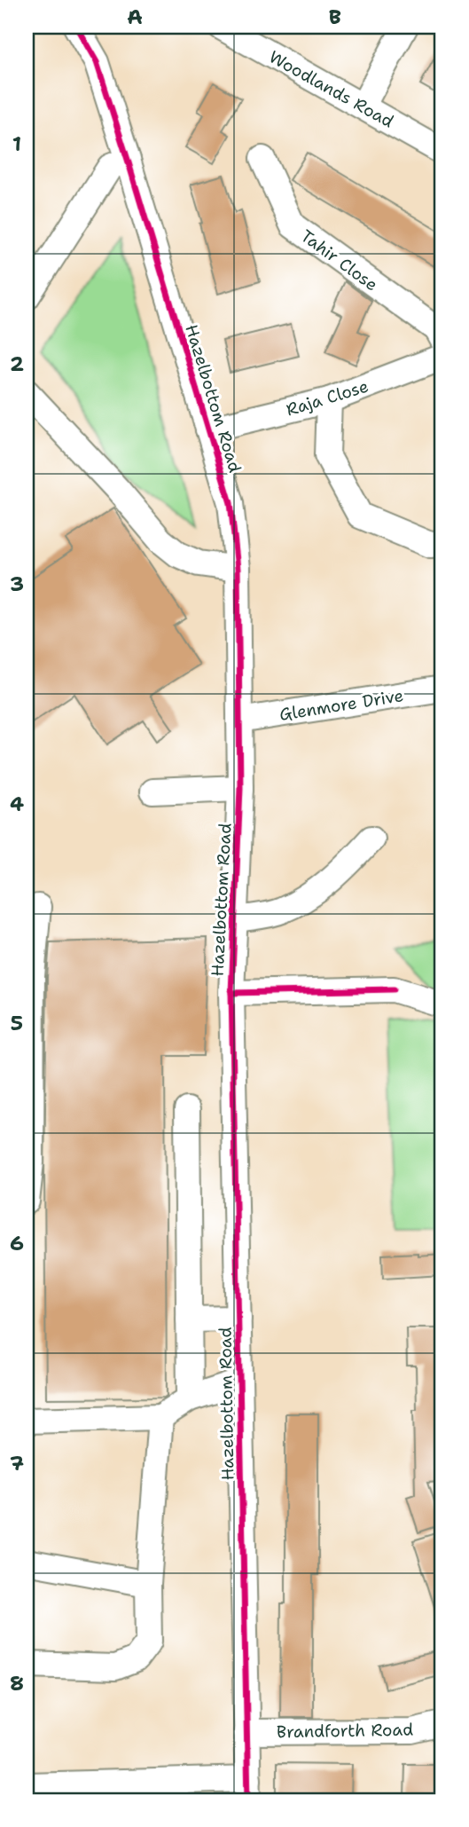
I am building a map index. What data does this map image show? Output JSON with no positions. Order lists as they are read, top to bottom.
{
  "streets": {
    "street": [
      "Woodlands Road",
      "Tahir Close",
      "Raja Close",
      "Hazelbottom Road",
      "Glenmore Drive",
      "Brandforth Road"
    ]
  },
  "crossings": [
    ["Raja Close", "Hazelbottom Road"],
    ["Hazelbottom Road", "Glenmore Drive"],
    ["Hazelbottom Road", "Brandforth Road"]
  ],
  "grid": {
    "columns": ["A", "B"],
    "rows": [
      "1",
      "2",
      "3",
      "4",
      "5",
      "6",
      "7",
      "8"
    ]
  }
}
